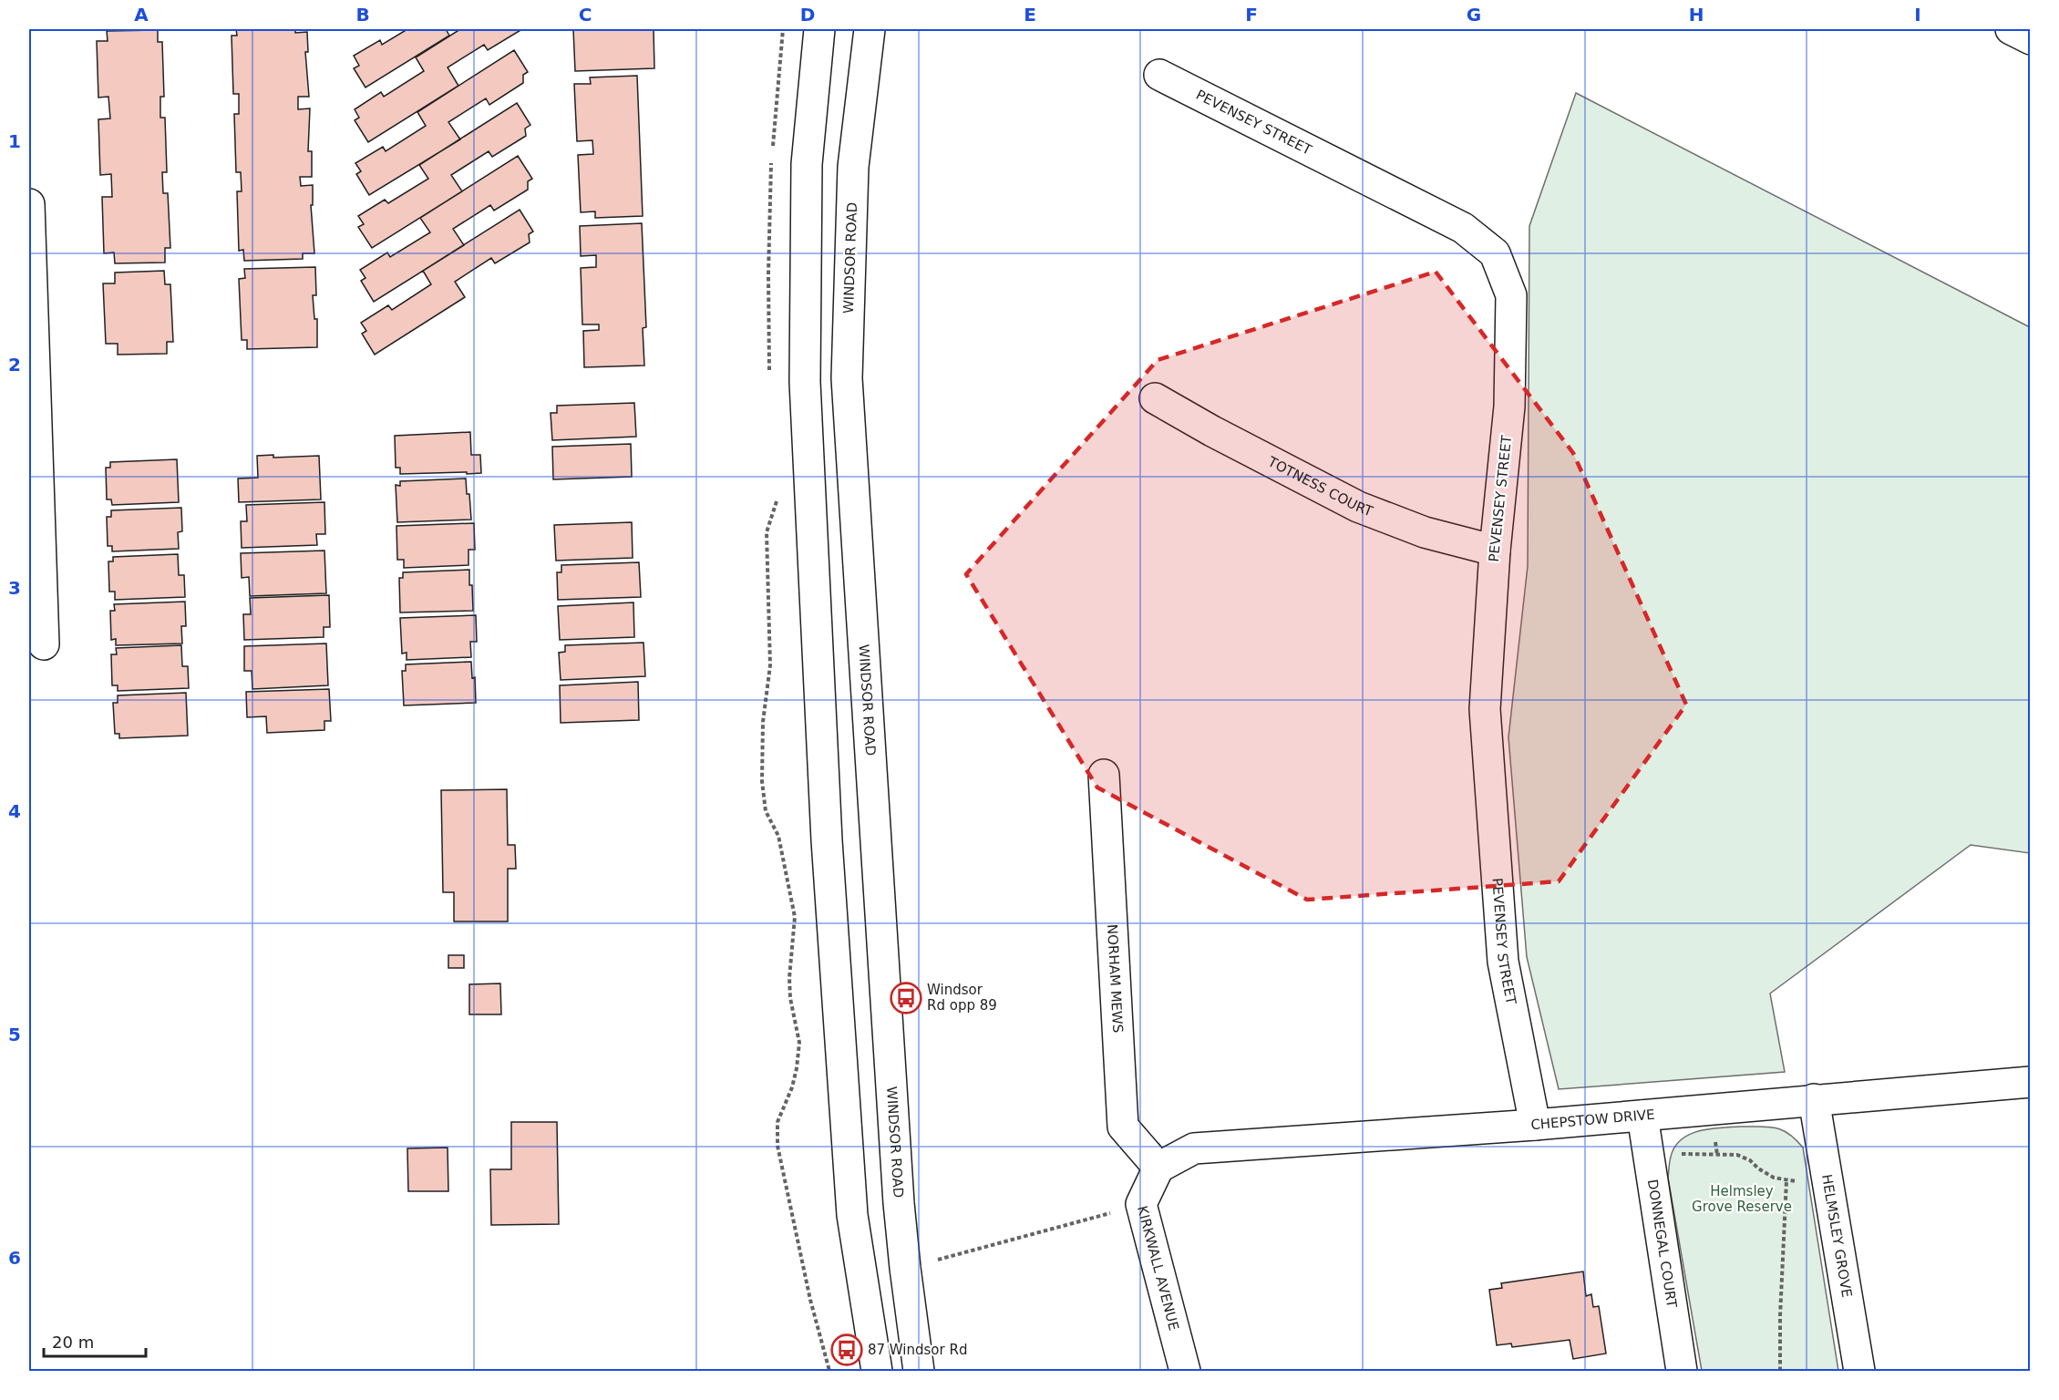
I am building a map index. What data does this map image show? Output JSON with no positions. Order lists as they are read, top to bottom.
{
  "streets": {
    "street": [
      "PEVENSEY STREET",
      "WINDSOR ROAD",
      "TOTNESS COURT",
      "NORHAM MEWS",
      "CHEPSTOW DRIVE",
      "HELMSLEY GROVE",
      "DONNEGAL COURT",
      "KIRKWALL AVENUE"
    ]
  },
  "crossings": [
    ["PEVENSEY STREET", "TOTNESS COURT"],
    ["PEVENSEY STREET", "CHEPSTOW DRIVE"],
    ["NORHAM MEWS", "CHEPSTOW DRIVE"],
    ["NORHAM MEWS", "KIRKWALL AVENUE"],
    ["CHEPSTOW DRIVE", "HELMSLEY GROVE"],
    ["CHEPSTOW DRIVE", "DONNEGAL COURT"],
    ["CHEPSTOW DRIVE", "KIRKWALL AVENUE"]
  ],
  "parks": ["Helmsley Grove Reserve"],
  "places": {
    "bus stop": ["Windsor Rd opp 89", "87 Windsor Rd"]
  },
  "scale_bar": "20 m",
  "grid": {
    "columns": [
      "A",
      "B",
      "C",
      "D",
      "E",
      "F",
      "G",
      "H",
      "I"
    ],
    "rows": [
      "1",
      "2",
      "3",
      "4",
      "5",
      "6"
    ]
  }
}
